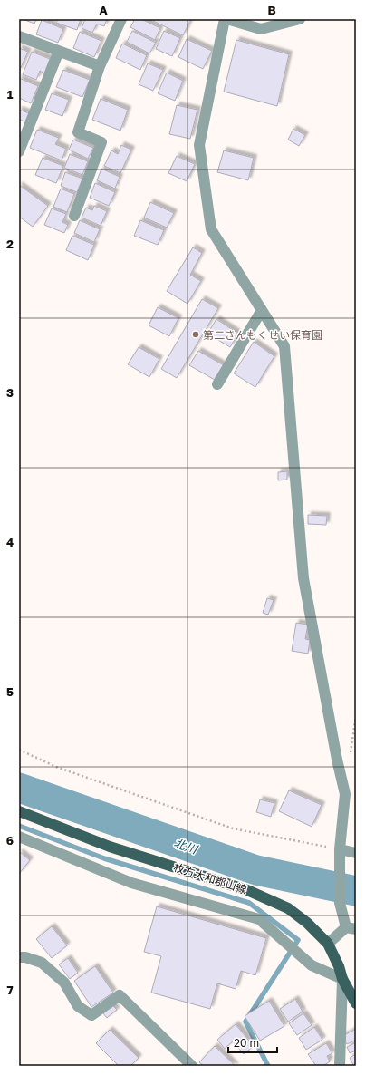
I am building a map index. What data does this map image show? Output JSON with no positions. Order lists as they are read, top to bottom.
{
  "streets": {
    "main road": ["枚方大和郡山線"]
  },
  "water": ["北川"],
  "places": ["第二きんもくせい保育園"],
  "scale_bar": "20 m",
  "grid": {
    "columns": ["A", "B"],
    "rows": [
      "1",
      "2",
      "3",
      "4",
      "5",
      "6",
      "7"
    ]
  }
}
